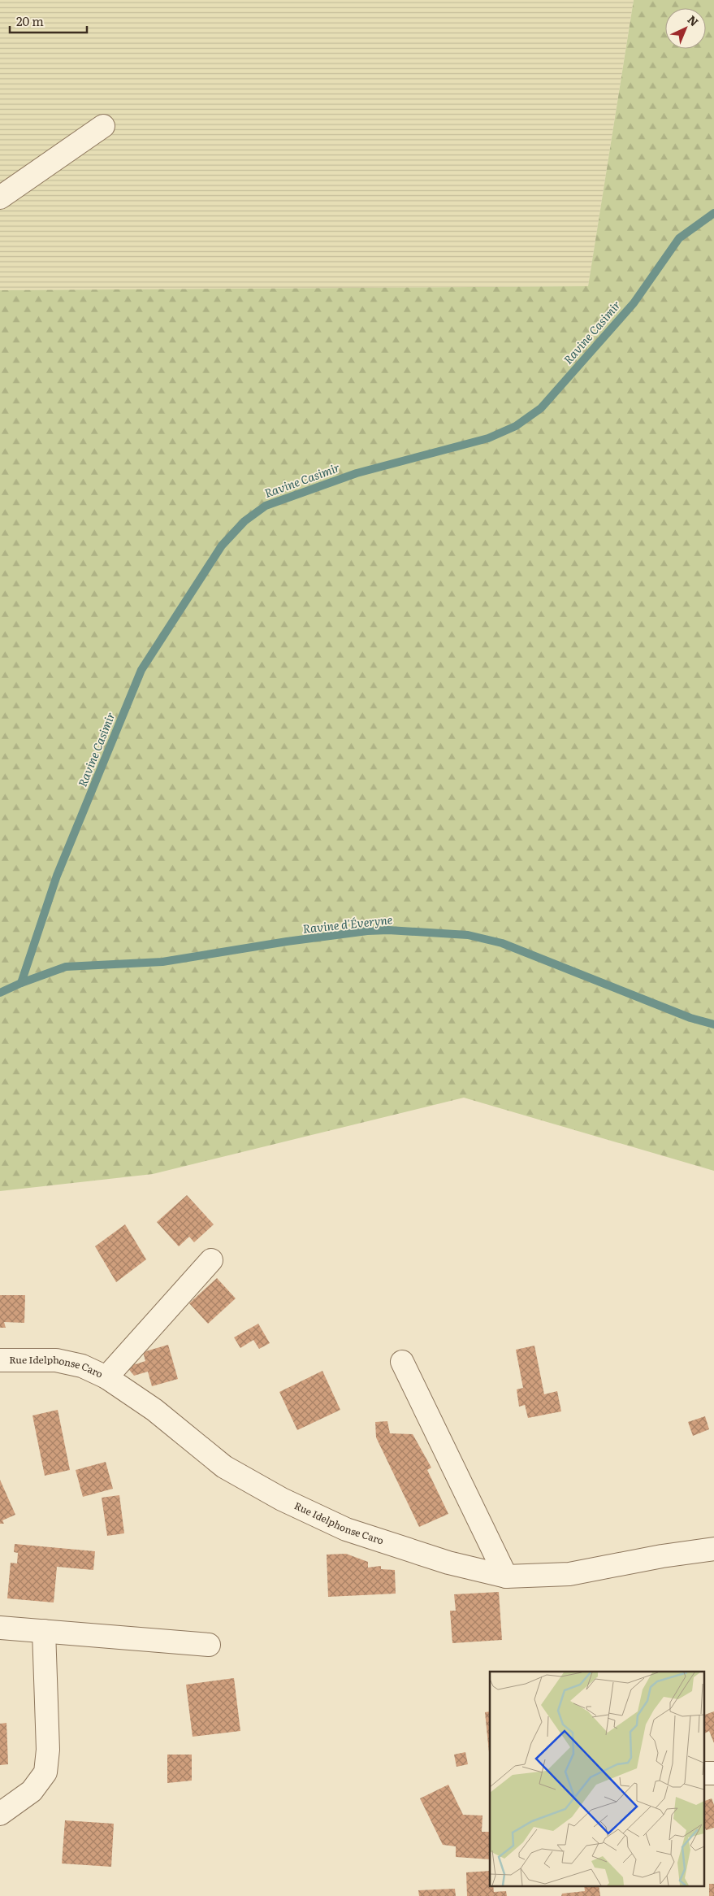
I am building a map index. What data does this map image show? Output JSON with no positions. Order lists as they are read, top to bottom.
{
  "streets": {
    "street": ["Rue Idelphonse Caro"]
  },
  "water": ["Ravine Casimir", "Ravine d'Éveryne"],
  "scale_bar": "20 m",
  "north": "top right"
}
